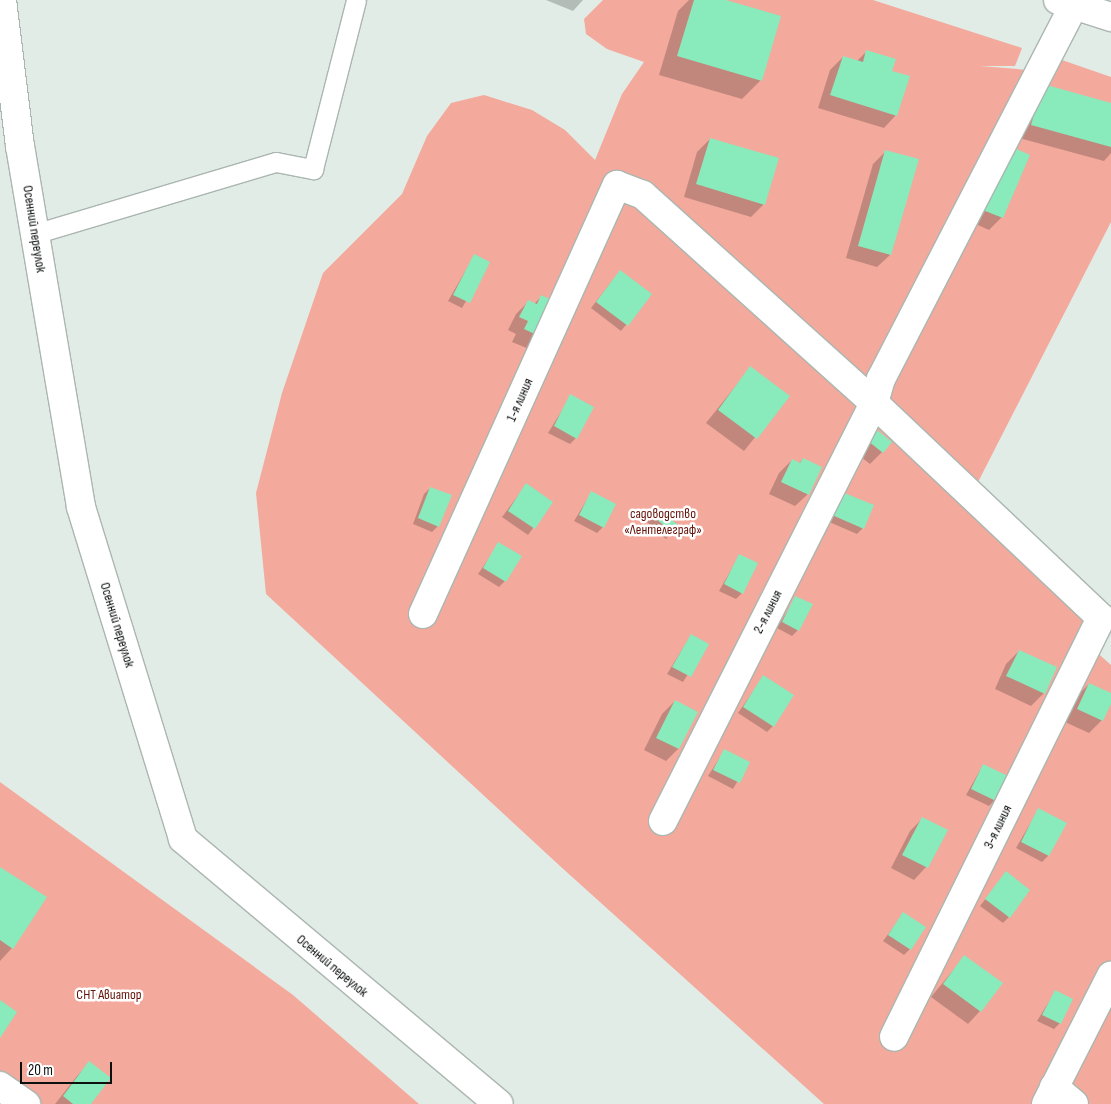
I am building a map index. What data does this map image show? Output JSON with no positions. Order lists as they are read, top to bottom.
{
  "streets": {
    "street": [
      "Осенний переулок",
      "1-я линия",
      "2-я линия",
      "3-я линия"
    ]
  },
  "crossings": [
    ["1-я линия", "2-я линия"],
    ["1-я линия", "3-я линия"],
    ["2-я линия", "3-я линия"]
  ],
  "parks": ["садоводство «Лентелеграф»", "СНТ Авиатор"],
  "scale_bar": "20 m"
}
